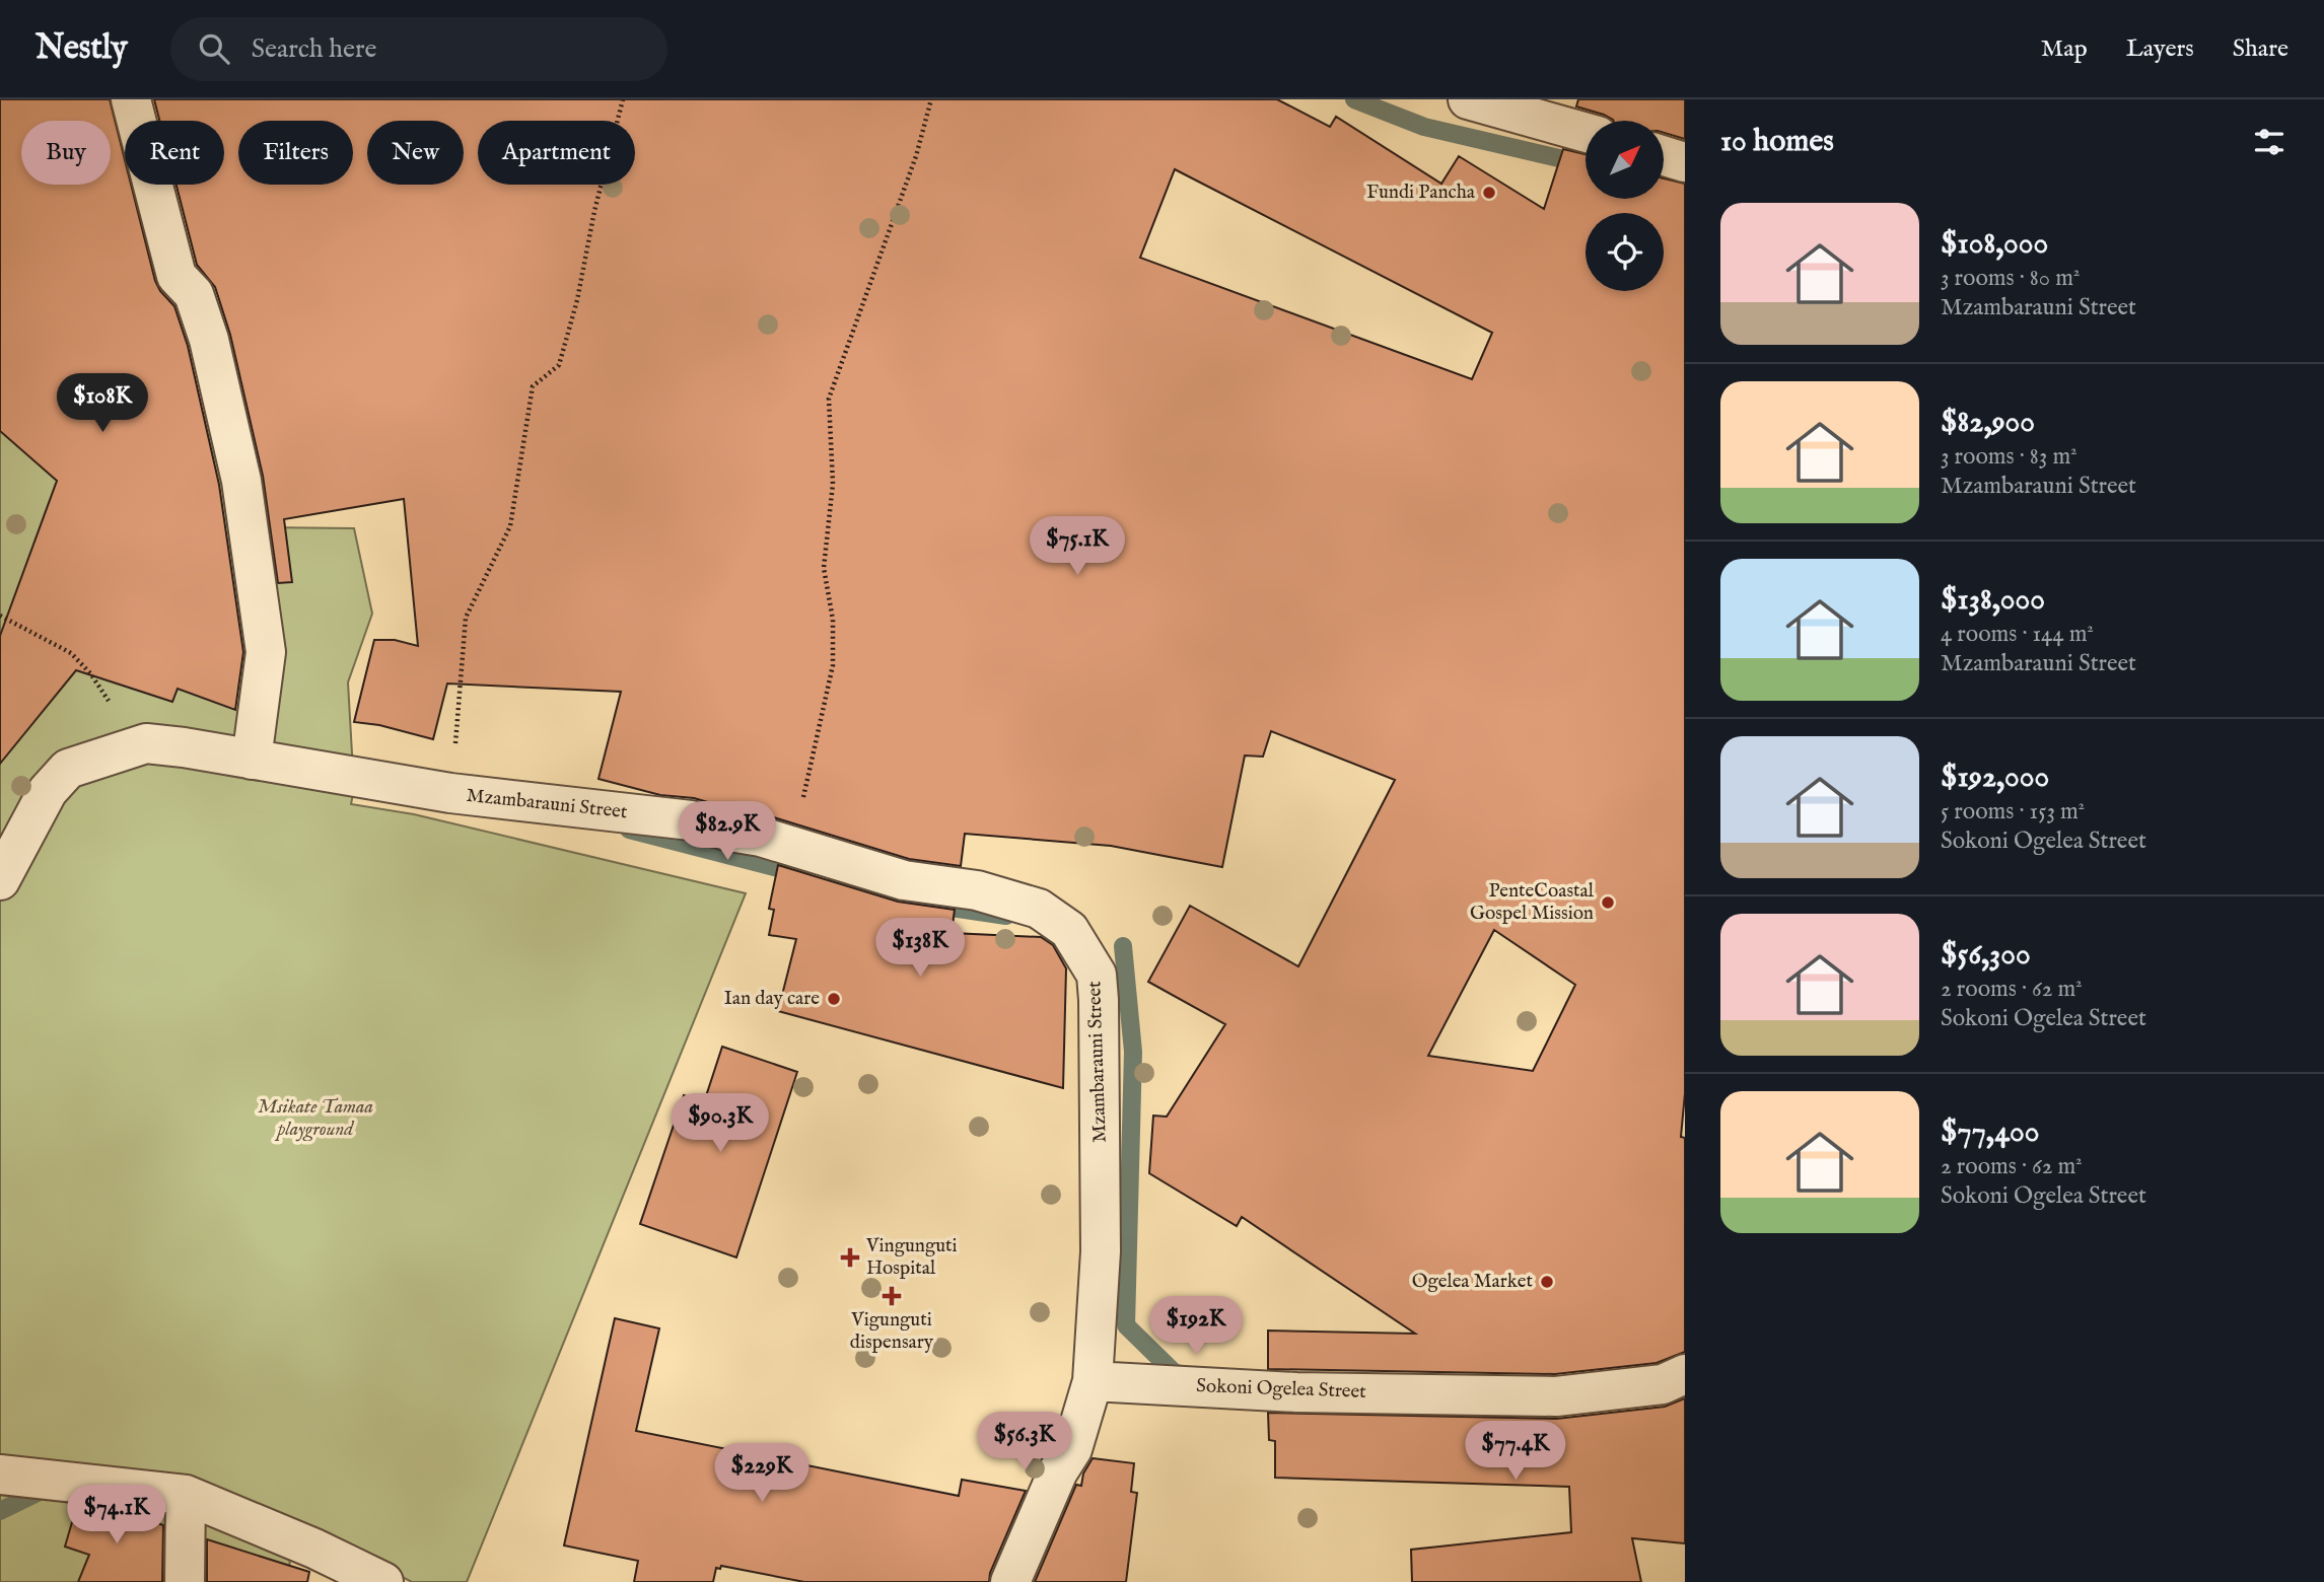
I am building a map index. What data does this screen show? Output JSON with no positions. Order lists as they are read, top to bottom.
{
  "streets": {
    "street": ["Mzambarauni Street", "Sokoni Ogelea Street"]
  },
  "crossings": [
    ["Mzambarauni Street", "Sokoni Ogelea Street"]
  ],
  "parks": ["Msikate Tamaa playground"],
  "places": {
    "other": [
      "Fundi Pancha",
      "PenteCoastal Gospel Mission",
      "Ian day care",
      "Ogelea Market"
    ],
    "health": ["Vingunguti Hospital", "Vigunguti dispensary"]
  },
  "north": "top right",
  "page": {
    "header": "Nestly",
    "search": "Search here",
    "nav": ["Map", "Layers", "Share"],
    "heading": "10 homes",
    "chip": [
      "Buy",
      "Rent",
      "Filters",
      "New",
      "Apartment"
    ],
    "list": [
      {
        "name": "$108,000",
        "note": "3 rooms · 80 m² · Mzambarauni Street"
      },
      {
        "name": "$82,900",
        "note": "3 rooms · 83 m² · Mzambarauni Street"
      },
      {
        "name": "$138,000",
        "note": "4 rooms · 144 m² · Mzambarauni Street"
      },
      {
        "name": "$192,000",
        "note": "5 rooms · 153 m² · Sokoni Ogelea Street"
      },
      {
        "name": "$56,300",
        "note": "2 rooms · 62 m² · Sokoni Ogelea Street"
      },
      {
        "name": "$77,400",
        "note": "2 rooms · 62 m² · Sokoni Ogelea Street"
      }
    ],
    "price": [
      "$108K",
      "$75.1K",
      "$82.9K",
      "$138K",
      "$90.3K",
      "$192K",
      "$56.3K",
      "$77.4K",
      "$229K",
      "$74.1K"
    ]
  }
}
